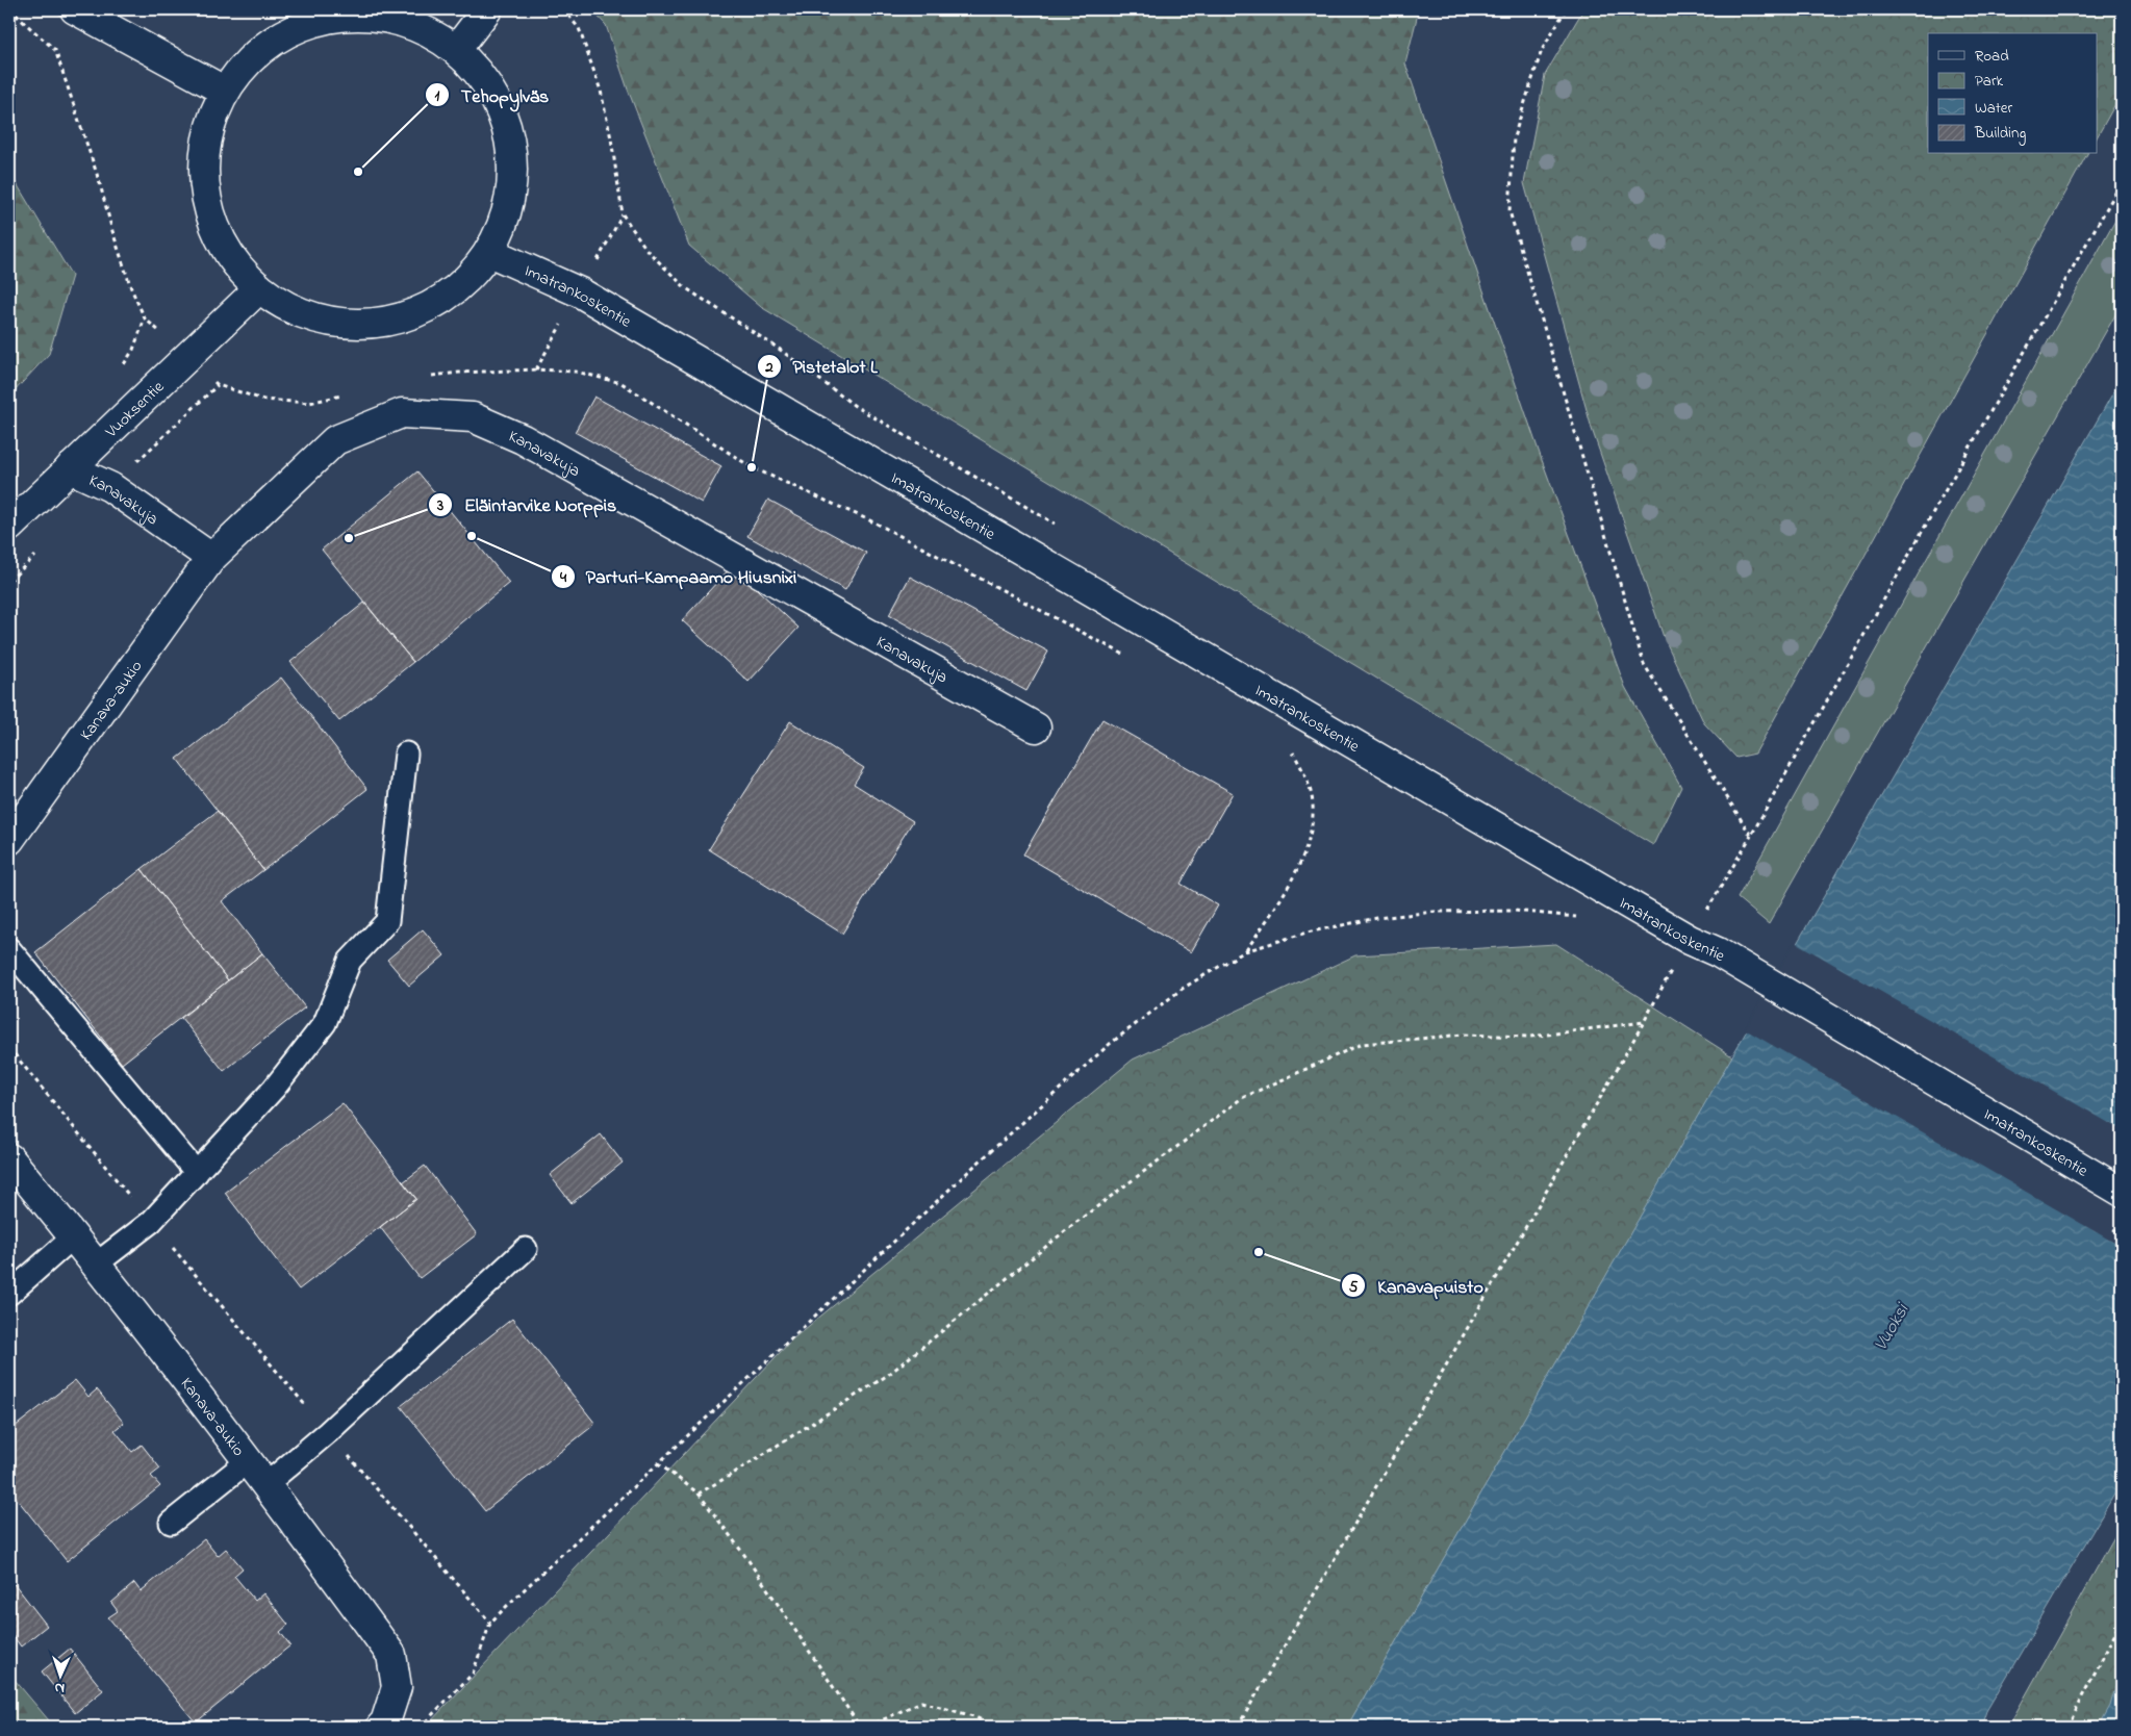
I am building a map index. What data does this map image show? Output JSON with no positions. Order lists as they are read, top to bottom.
{
  "streets": {
    "main road": [
      "Imatrankoskentie",
      "Vuoksentie",
      "Kanavakuja",
      "Kanava-aukio"
    ]
  },
  "crossings": [
    ["Vuoksentie", "Kanavakuja"],
    ["Kanavakuja", "Kanava-aukio"]
  ],
  "water": ["Vuoksi"],
  "places": [
    "Tehopylväs",
    "Pistetalot L",
    "Parturi-Kampaamo Hiusnixi",
    "Eläintarvike Norppis",
    "Kanavapuisto"
  ],
  "legend": [
    "Road",
    "Park",
    "Water",
    "Building"
  ],
  "north": "bottom"
}
